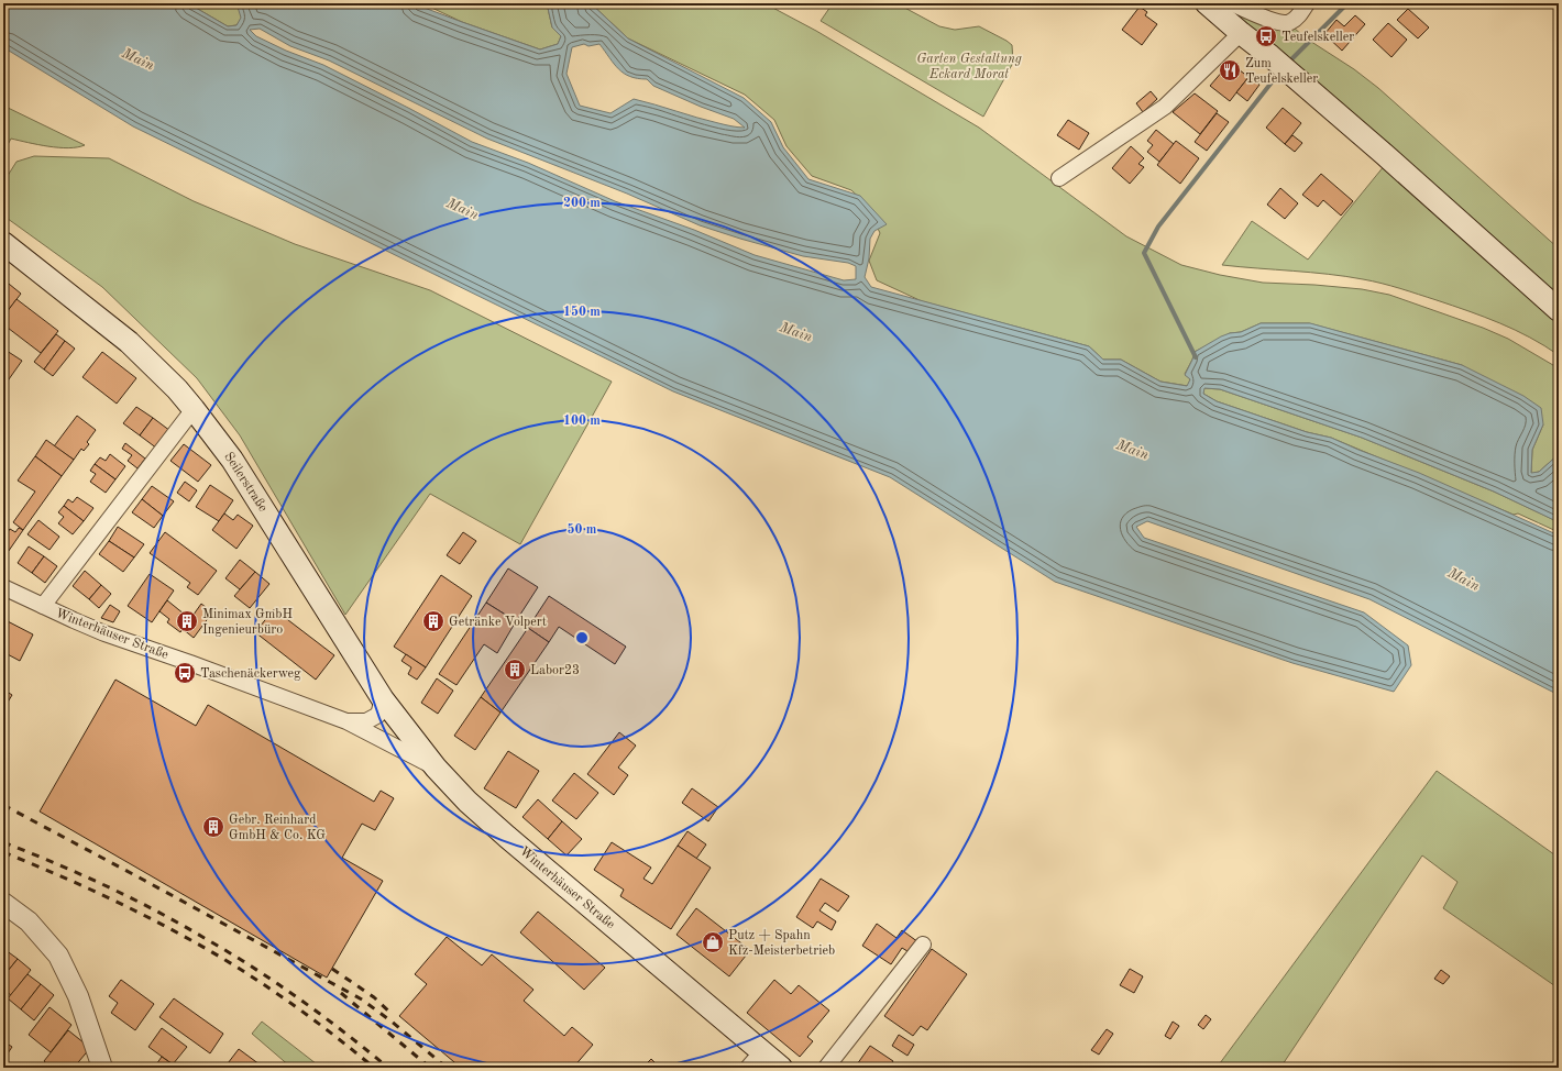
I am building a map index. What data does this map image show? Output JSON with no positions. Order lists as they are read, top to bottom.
{
  "streets": {
    "main road": ["Seilerstraße", "Winterhäuser Straße"]
  },
  "crossings": [
    ["Seilerstraße", "Winterhäuser Straße"]
  ],
  "water": ["Main"],
  "parks": ["Garten Gestaltung Eckard Morat"],
  "places": {
    "bus stop": ["Teufelskeller", "Taschenäckerweg"],
    "restaurant": ["Zum Teufelskeller"],
    "building": [
      "Minimax GmbH Ingenieurbüro",
      "Getränke Volpert",
      "Labor23",
      "Gebr. Reinhard GmbH & Co. KG"
    ],
    "shop": ["Putz + Spahn Kfz-Meisterbetrieb"]
  },
  "rings": [
    "200 m",
    "150 m",
    "100 m",
    "50 m"
  ]
}
